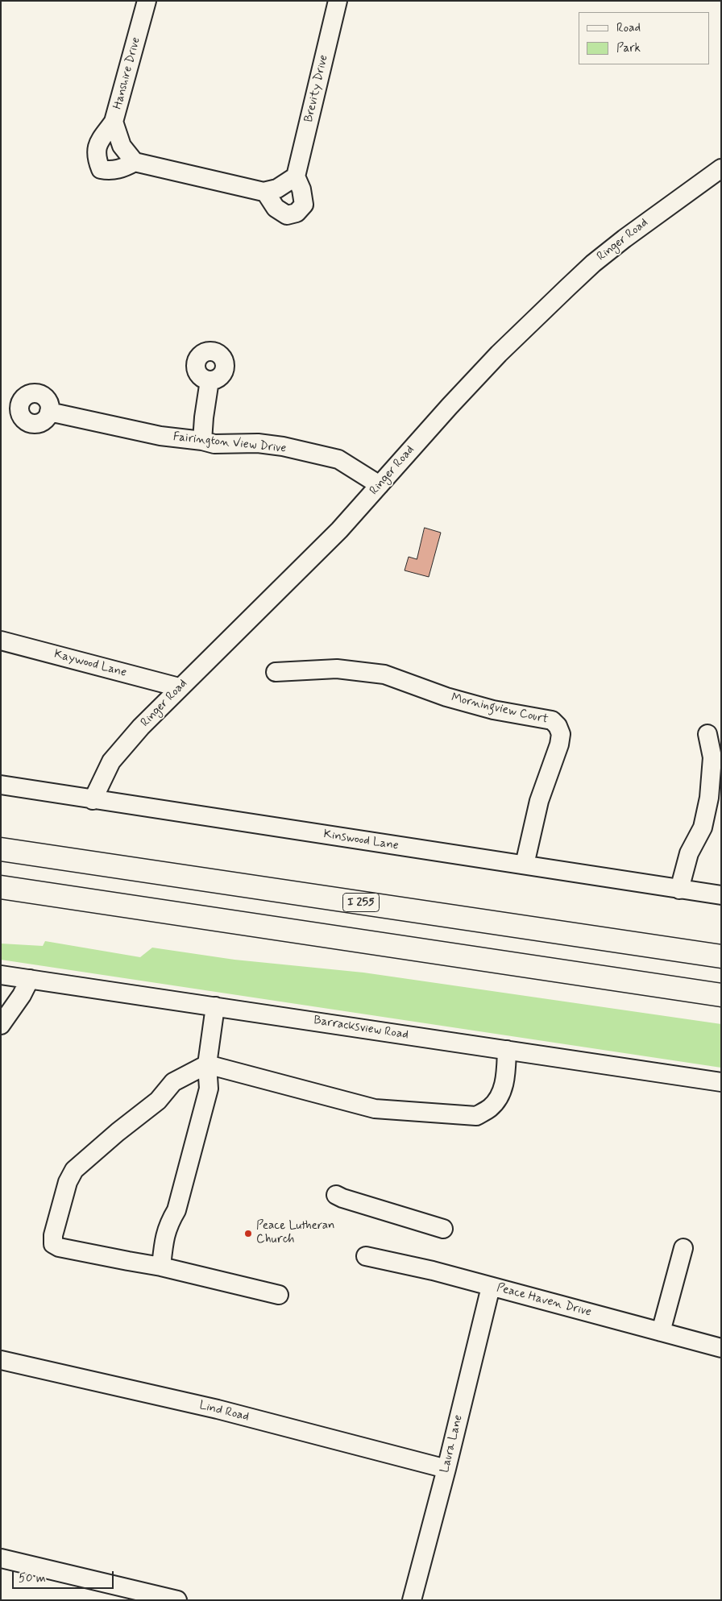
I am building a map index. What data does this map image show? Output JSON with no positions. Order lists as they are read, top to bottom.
{
  "streets": {
    "highway": ["I 255"],
    "street": [
      "Hanshire Drive",
      "Brevity Drive",
      "Ringer Road",
      "Fairington View Drive",
      "Kaywood Lane",
      "Morningview Court",
      "Kinswood Lane",
      "Barracksview Road",
      "Peace Haven Drive",
      "Lind Road",
      "Laura Lane"
    ]
  },
  "crossings": [
    ["Ringer Road", "Fairington View Drive"],
    ["Ringer Road", "Kaywood Lane"],
    ["Ringer Road", "Kinswood Lane"],
    ["Morningview Court", "Kinswood Lane"],
    ["Peace Haven Drive", "Laura Lane"],
    ["Lind Road", "Laura Lane"]
  ],
  "places": ["Peace Lutheran Church"],
  "legend": ["Road", "Park"],
  "scale_bar": "50 m"
}
